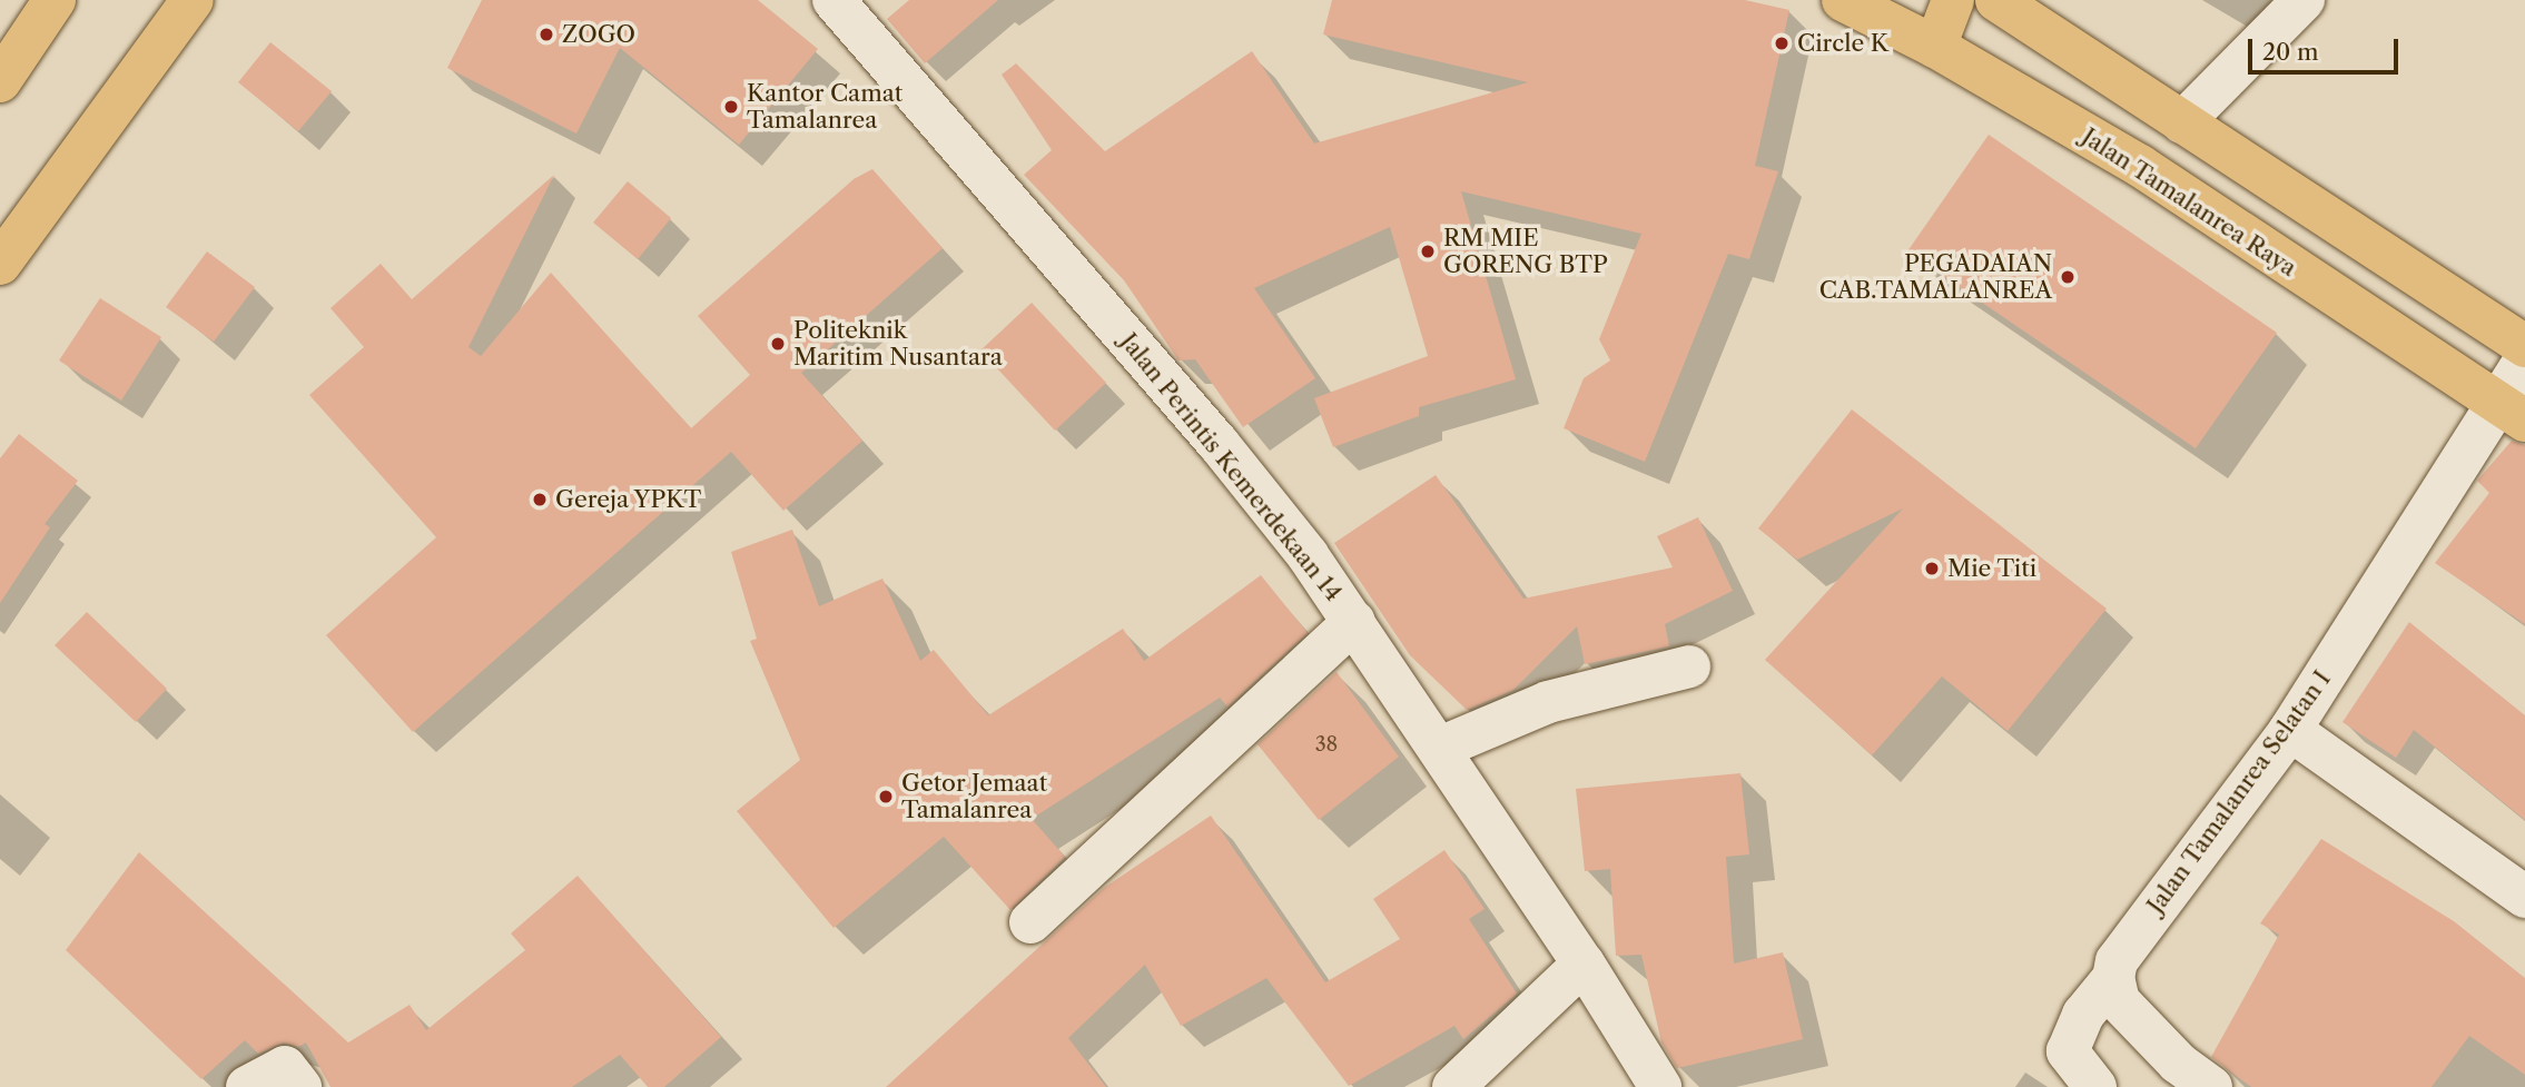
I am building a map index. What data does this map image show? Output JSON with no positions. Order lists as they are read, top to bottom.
{
  "streets": {
    "main road": ["Jalan Tamalanrea Raya"],
    "street": ["Jalan Perintis Kemerdekaan 14", "Jalan Tamalanrea Selatan I"]
  },
  "crossings": [
    ["Jalan Tamalanrea Raya", "Jalan Tamalanrea Selatan I"]
  ],
  "places": [
    "ZOGO",
    "Circle K",
    "Kantor Camat Tamalanrea",
    "RM MIE GORENG BTP",
    "PEGADAIAN CAB.TAMALANREA",
    "Politeknik Maritim Nusantara",
    "Gereja YPKT",
    "Mie Titi",
    "Getor Jemaat Tamalanrea"
  ],
  "house_numbers": ["38"],
  "scale_bar": "20 m"
}
